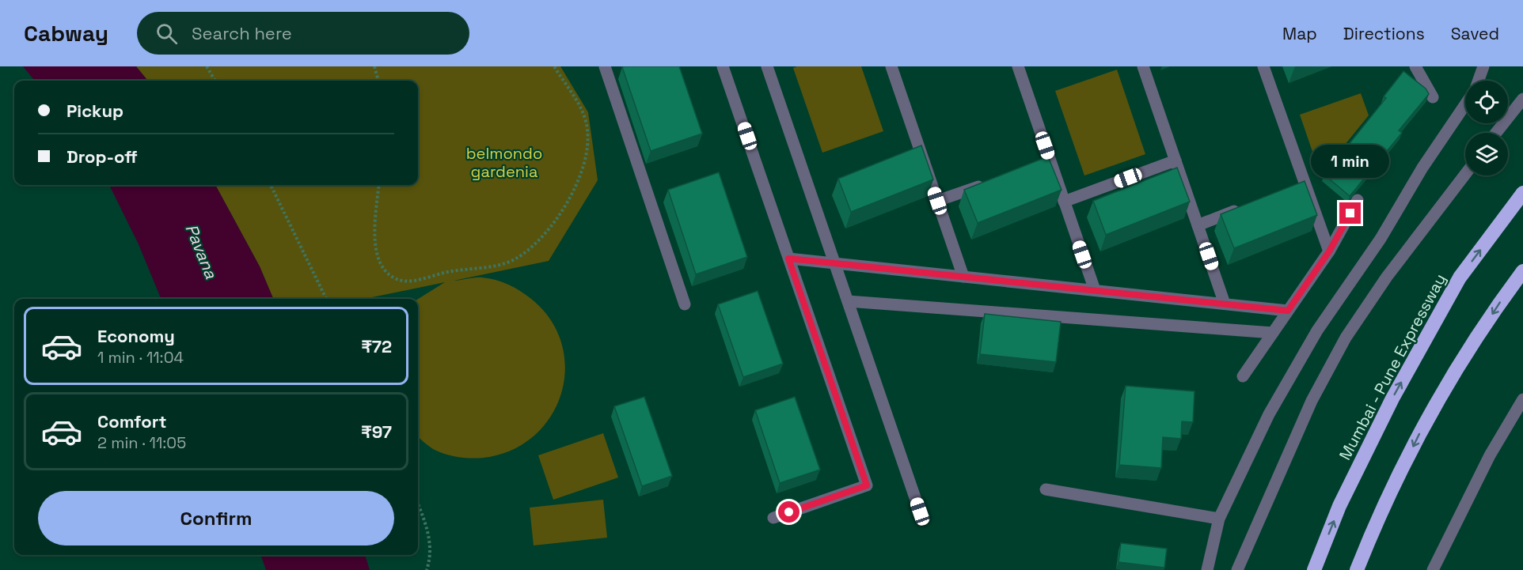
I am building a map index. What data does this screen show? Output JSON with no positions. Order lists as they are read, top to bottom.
{
  "streets": {
    "highway": ["Mumbai - Pune Expressway"]
  },
  "water": ["Pavana"],
  "parks": ["belmondo gardenia"],
  "page": {
    "header": "Cabway",
    "search": "Search here",
    "nav": ["Map", "Directions", "Saved"],
    "banner": ["Pickup", "Drop-off"],
    "bubble": "1 min",
    "list": [
      {
        "name": "Economy",
        "note": "1 min · 11:04",
        "value": "₹72"
      },
      {
        "name": "Comfort",
        "note": "2 min · 11:05",
        "value": "₹97"
      }
    ],
    "buttons": "Confirm"
  }
}
